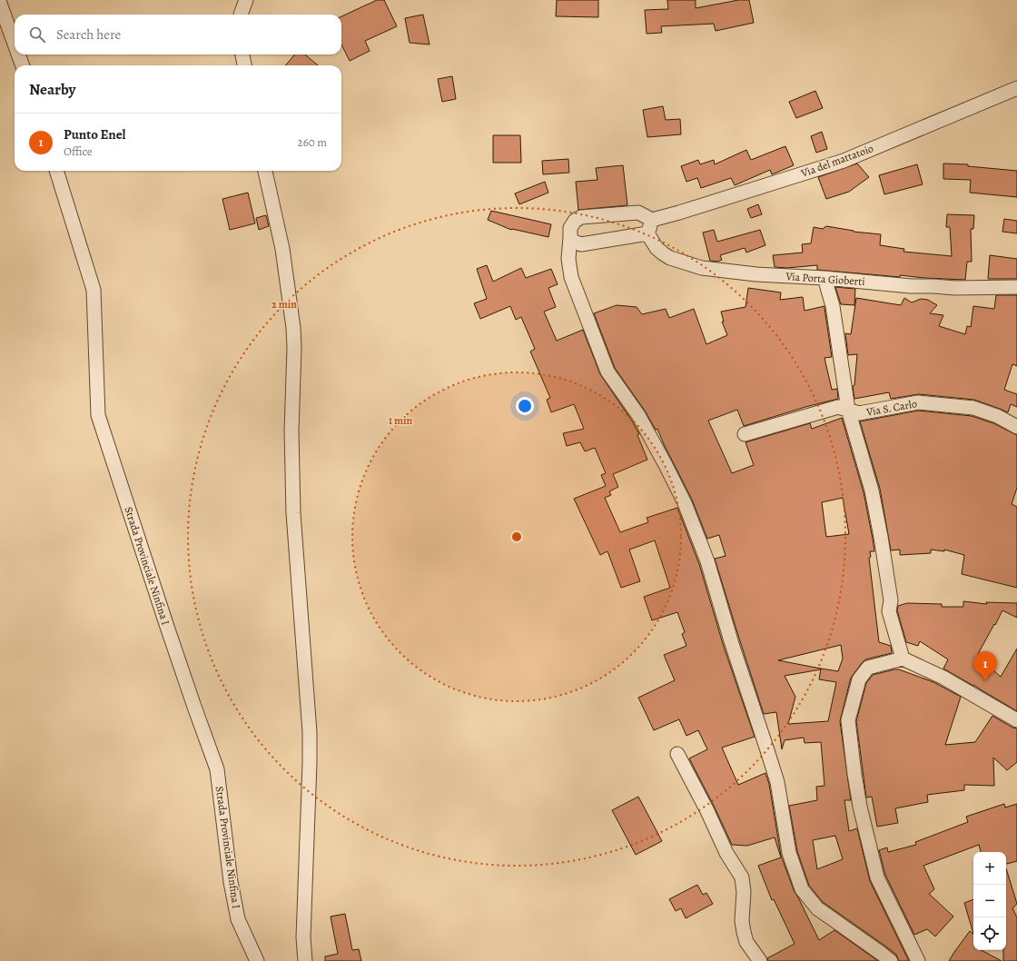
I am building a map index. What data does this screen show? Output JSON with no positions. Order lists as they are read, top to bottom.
{
  "streets": {
    "street": [
      "Via del mattatoio",
      "Via Porta Gioberti",
      "Via S. Carlo",
      "Strada Provinciale Ninfina I"
    ]
  },
  "page": {
    "search": "Search here",
    "heading": "Nearby",
    "list": [
      {
        "mark": "1",
        "name": "Punto Enel",
        "note": "Office",
        "value": "260 m"
      }
    ],
    "pins": "1",
    "map_buttons": ["+", "−"]
  },
  "rings": ["2 min", "1 min"]
}
